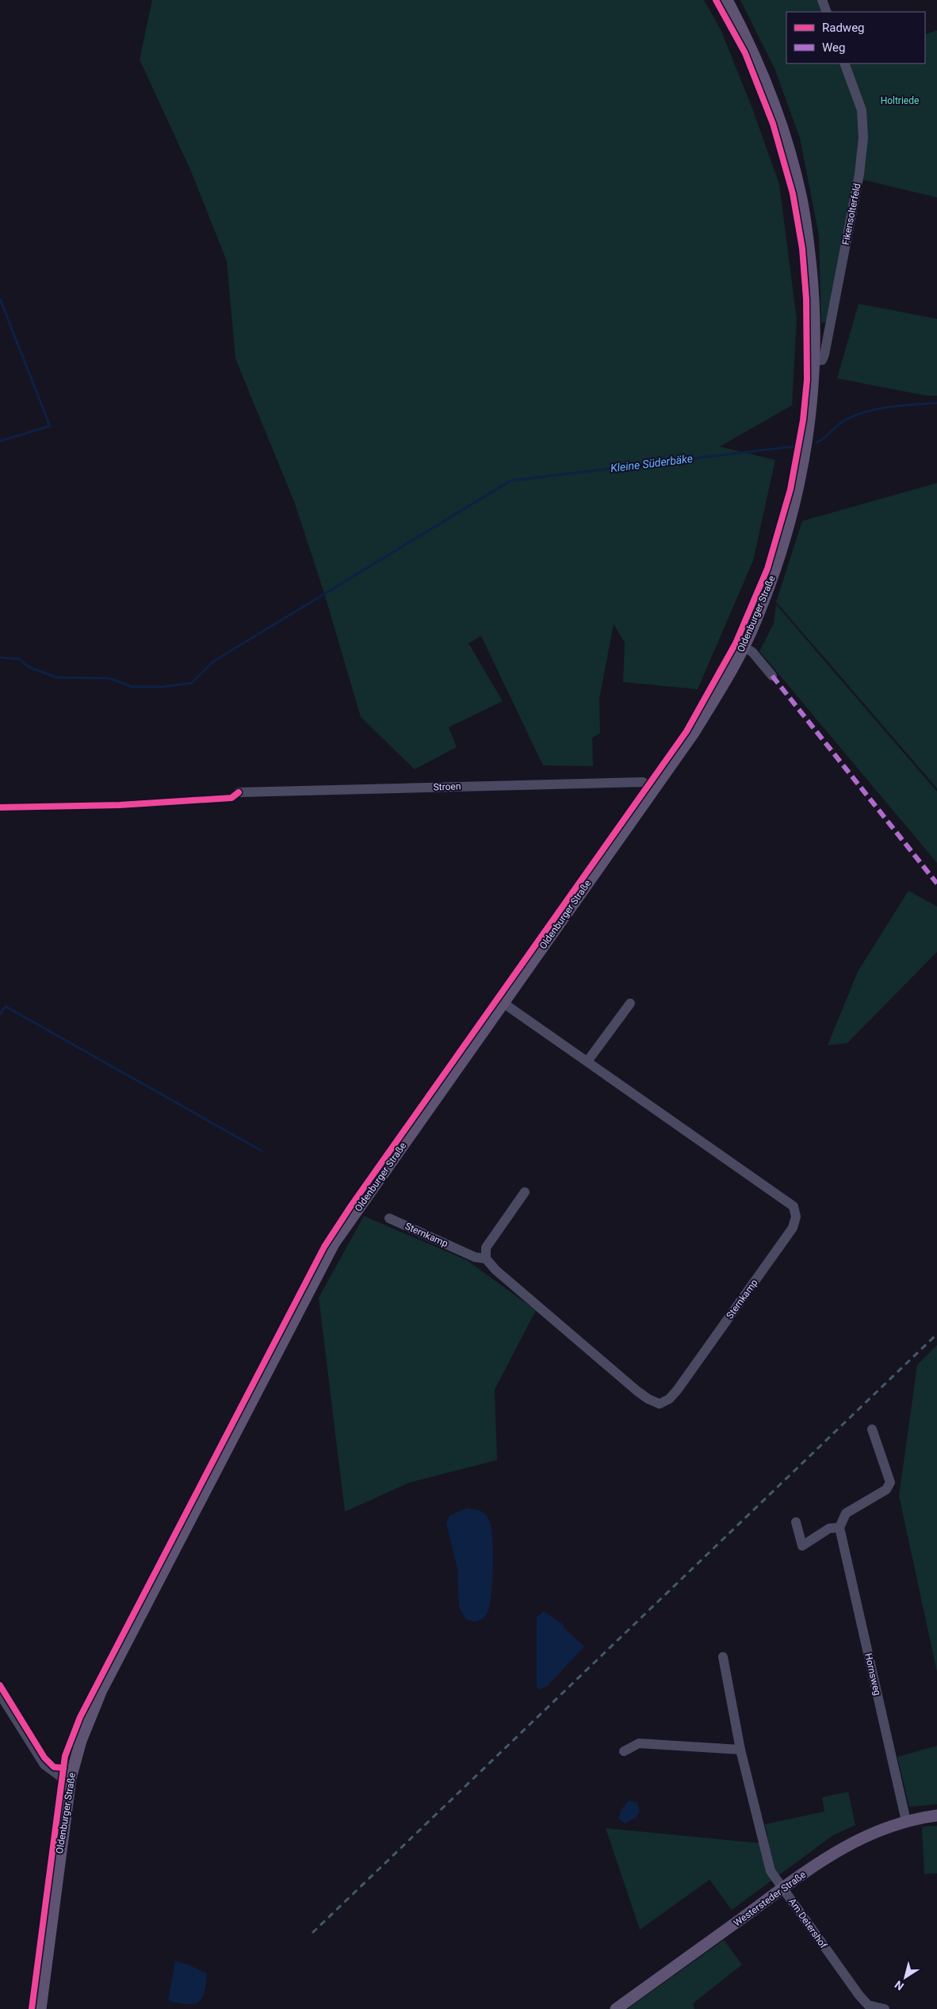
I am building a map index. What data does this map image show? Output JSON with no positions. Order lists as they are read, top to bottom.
{
  "streets": {
    "main road": ["Oldenburger Straße", "Westersteder Straße"],
    "street": [
      "Fikensolterfeld",
      "Stroen",
      "Sternkamp",
      "Hornsweg",
      "Am Detershof"
    ]
  },
  "crossings": [
    ["Fikensolterfeld", "Oldenburger Straße"],
    ["Oldenburger Straße", "Stroen"],
    ["Oldenburger Straße", "Sternkamp"],
    ["Hornsweg", "Westersteder Straße"],
    ["Westersteder Straße", "Am Detershof"]
  ],
  "water": ["Kleine Süderbäke"],
  "parks": ["Holtriede"],
  "legend": ["Radweg", "Weg"],
  "north": "bottom left"
}
